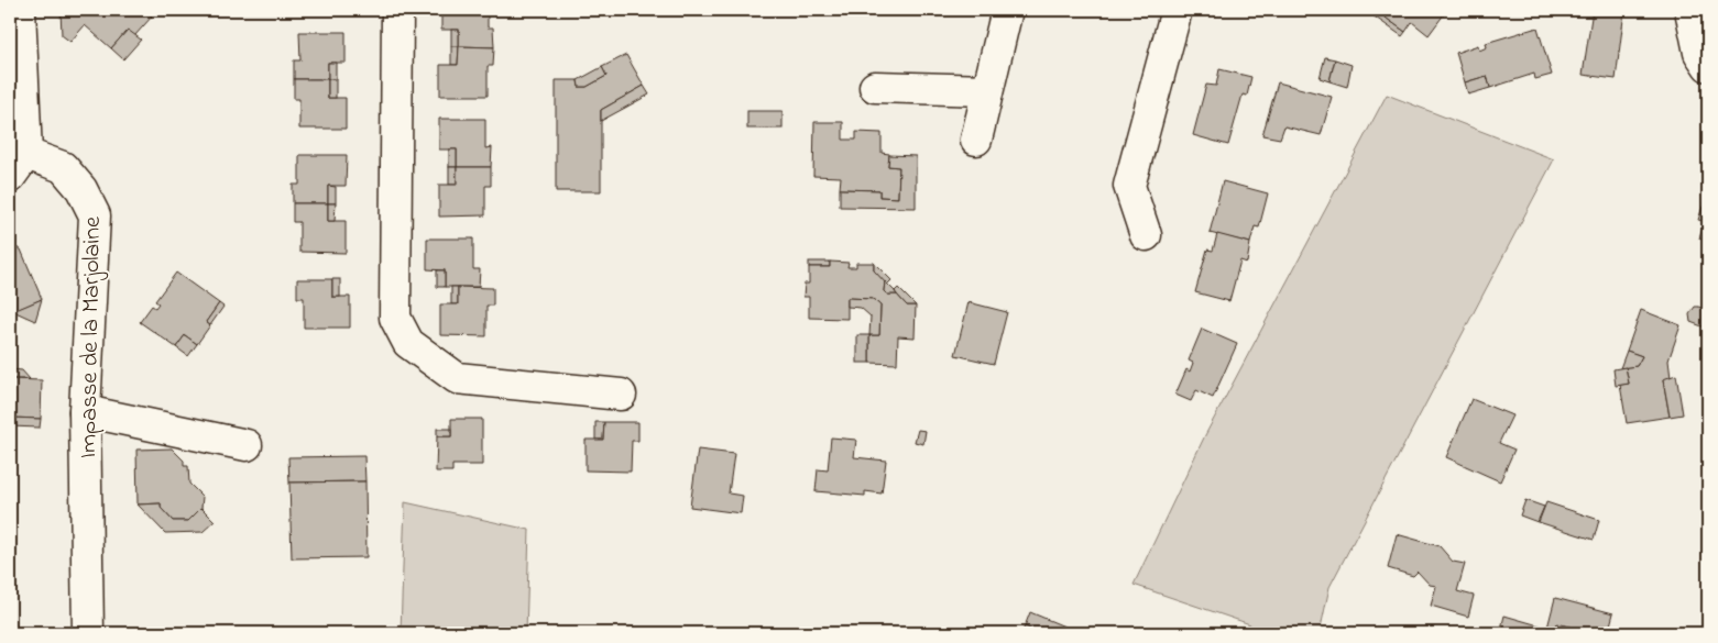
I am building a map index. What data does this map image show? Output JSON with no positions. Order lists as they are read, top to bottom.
{
  "streets": {
    "street": ["Impasse de la Marjolaine"]
  }
}
